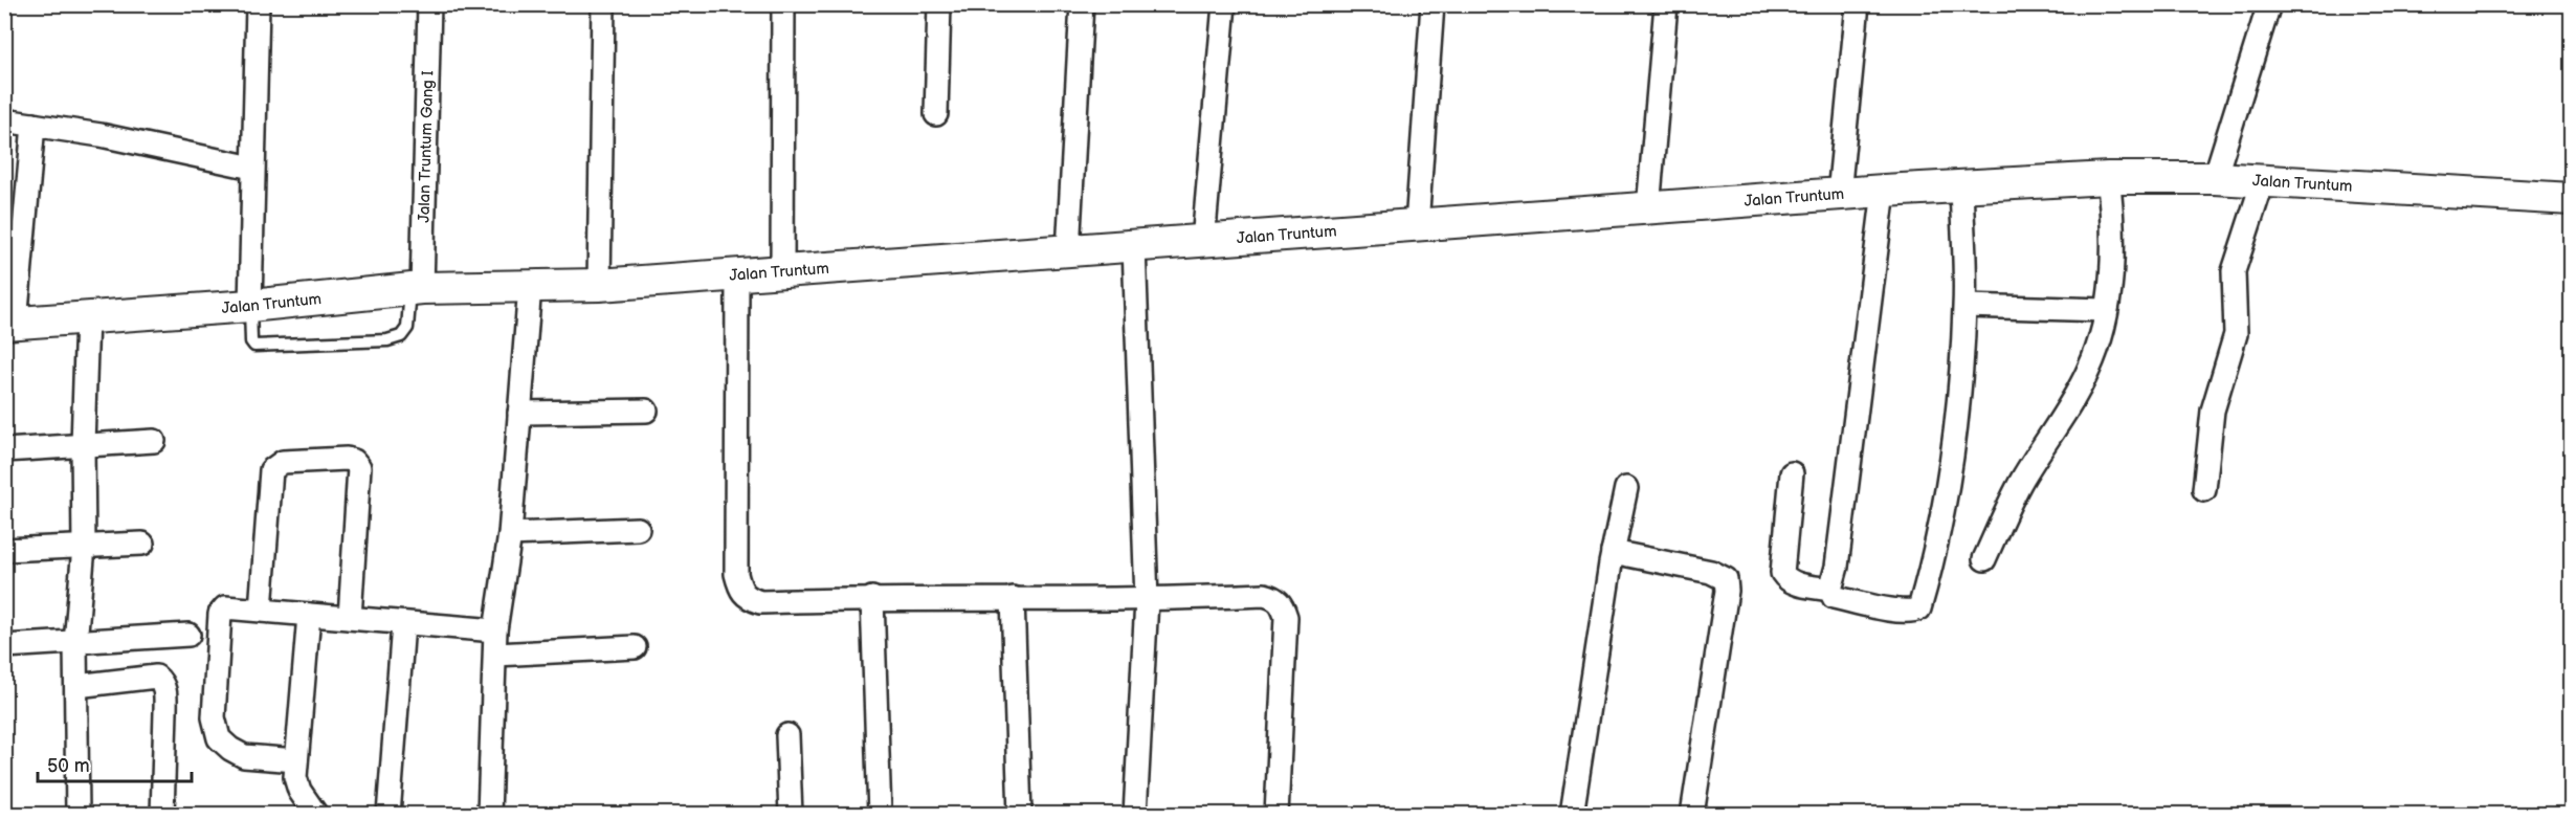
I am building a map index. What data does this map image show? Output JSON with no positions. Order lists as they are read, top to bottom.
{
  "streets": {
    "street": ["Jalan Truntum Gang I", "Jalan Truntum"]
  },
  "crossings": [
    ["Jalan Truntum Gang I", "Jalan Truntum"]
  ],
  "scale_bar": "50 m"
}
